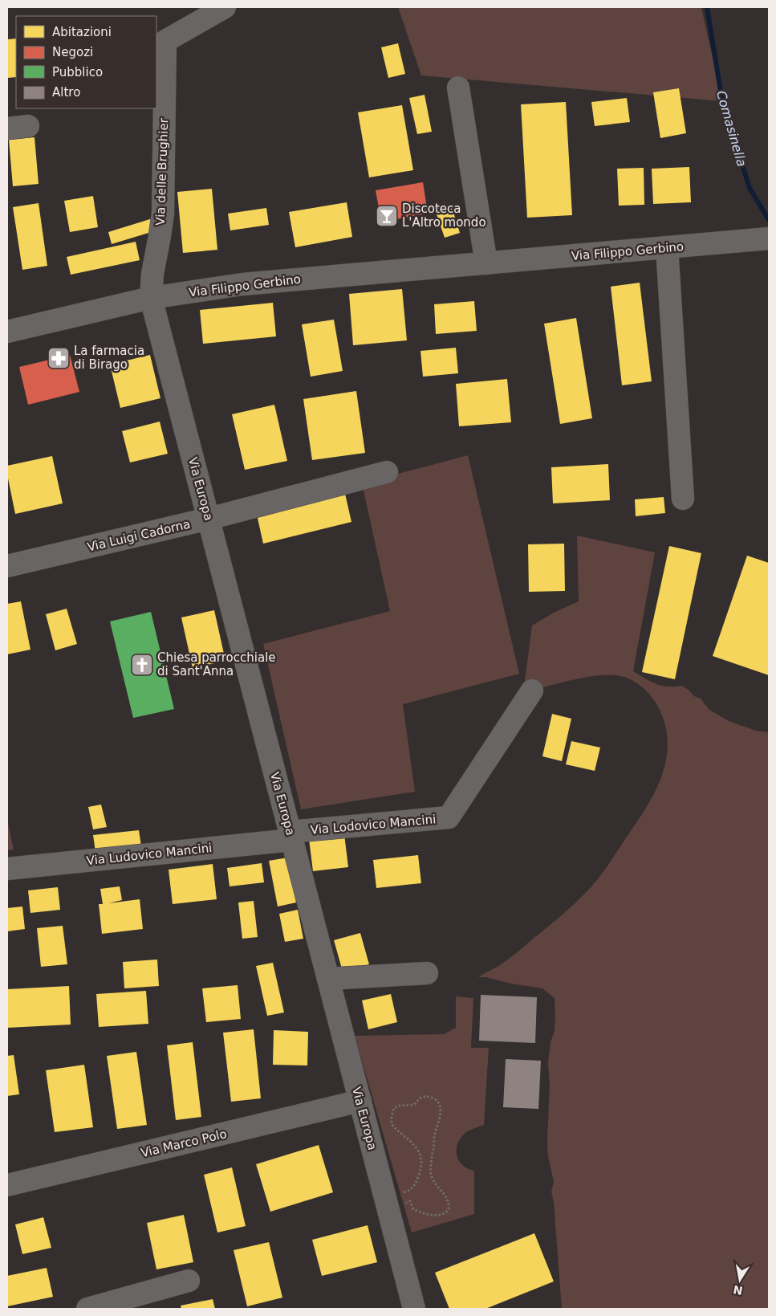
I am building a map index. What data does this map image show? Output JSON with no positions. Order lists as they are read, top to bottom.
{
  "streets": {
    "street": [
      "Via delle Brughier",
      "Via Filippo Gerbino",
      "Via Europa",
      "Via Luigi Cadorna",
      "Via Lodovico Mancini",
      "Via Ludovico Mancini",
      "Via Marco Polo"
    ]
  },
  "crossings": [
    ["Via delle Brughier", "Via Filippo Gerbino"],
    ["Via delle Brughier", "Via Europa"],
    ["Via Filippo Gerbino", "Via Europa"],
    ["Via Europa", "Via Luigi Cadorna"],
    ["Via Europa", "Via Lodovico Mancini"],
    ["Via Europa", "Via Ludovico Mancini"],
    ["Via Europa", "Via Marco Polo"],
    ["Via Lodovico Mancini", "Via Ludovico Mancini"]
  ],
  "water": ["Comasinella"],
  "places": {
    "bar": ["Discoteca L'Altro mondo"],
    "pharmacy": ["La farmacia di Birago"],
    "church": ["Chiesa parrocchiale di Sant'Anna"]
  },
  "legend": [
    "Abitazioni",
    "Negozi",
    "Pubblico",
    "Altro"
  ],
  "north": "bottom"
}
